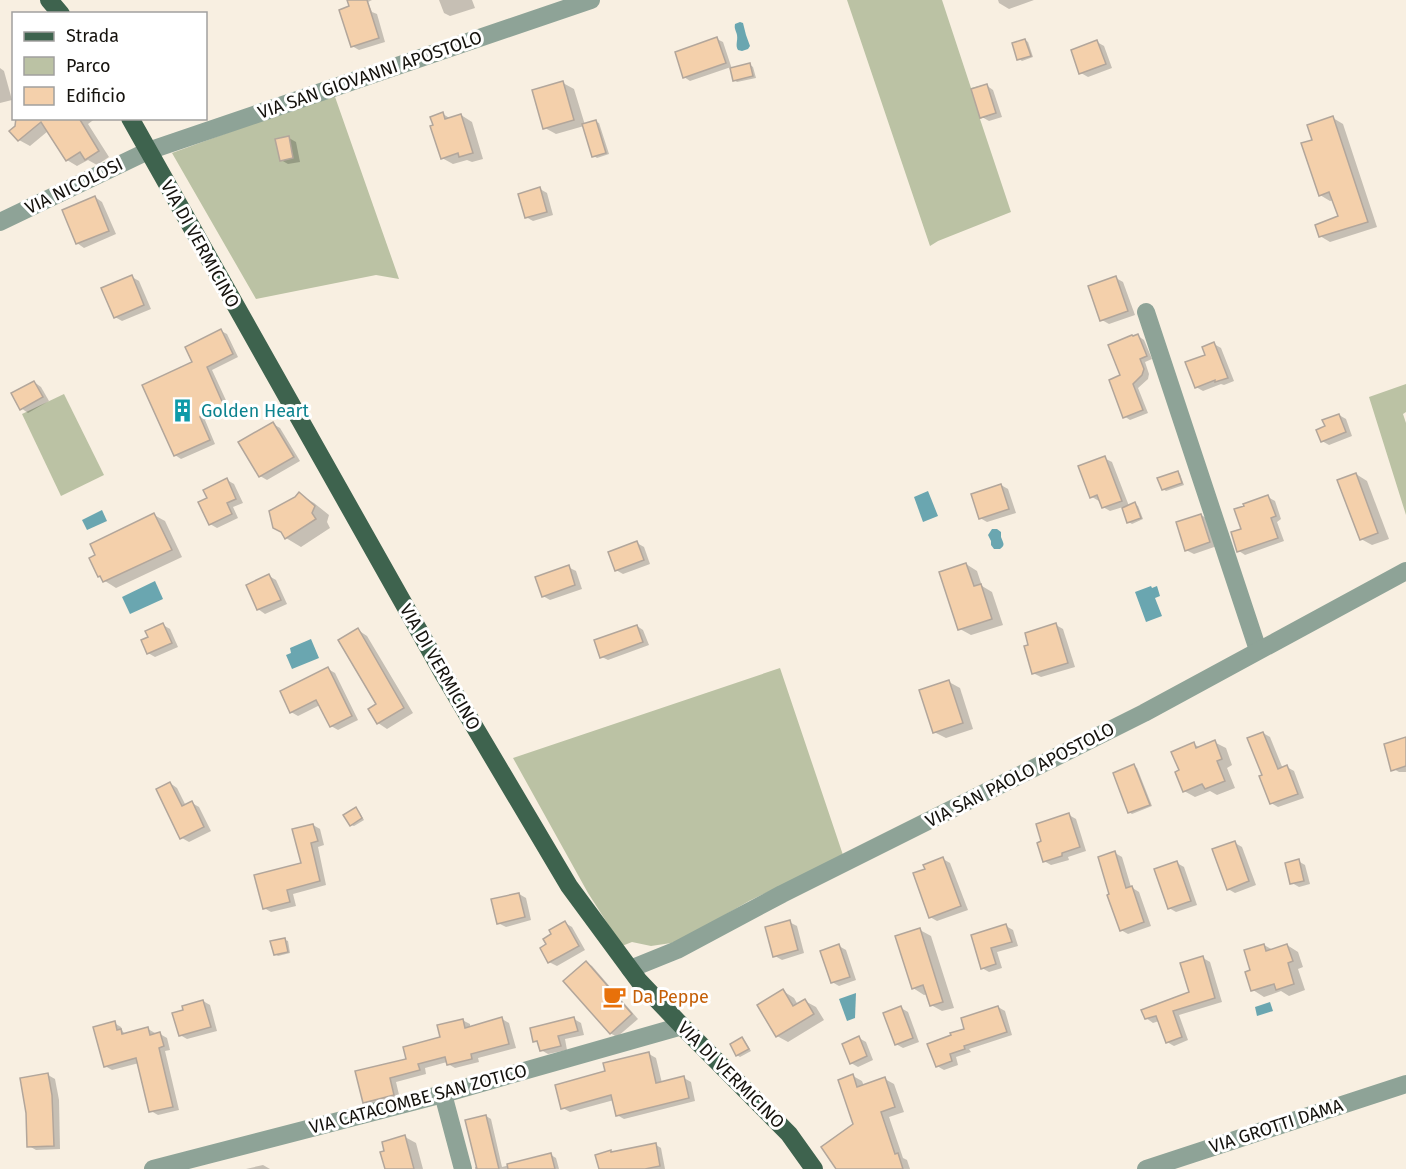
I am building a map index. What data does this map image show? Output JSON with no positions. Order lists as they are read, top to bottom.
{
  "streets": {
    "main road": ["VIA DI VERMICINO"],
    "street": [
      "VIA SAN GIOVANNI APOSTOLO",
      "VIA NICOLOSI",
      "VIA SAN PAOLO APOSTOLO",
      "VIA CATACOMBE SAN ZOTICO",
      "VIA GROTTI DAMA"
    ]
  },
  "crossings": [
    ["VIA SAN GIOVANNI APOSTOLO", "VIA NICOLOSI"],
    ["VIA SAN GIOVANNI APOSTOLO", "VIA DI VERMICINO"],
    ["VIA NICOLOSI", "VIA DI VERMICINO"],
    ["VIA DI VERMICINO", "VIA SAN PAOLO APOSTOLO"],
    ["VIA DI VERMICINO", "VIA CATACOMBE SAN ZOTICO"]
  ],
  "places": {
    "building": ["Golden Heart"],
    "cafe": ["Da Peppe"]
  },
  "legend": ["Strada", "Parco", "Edificio"]
}
